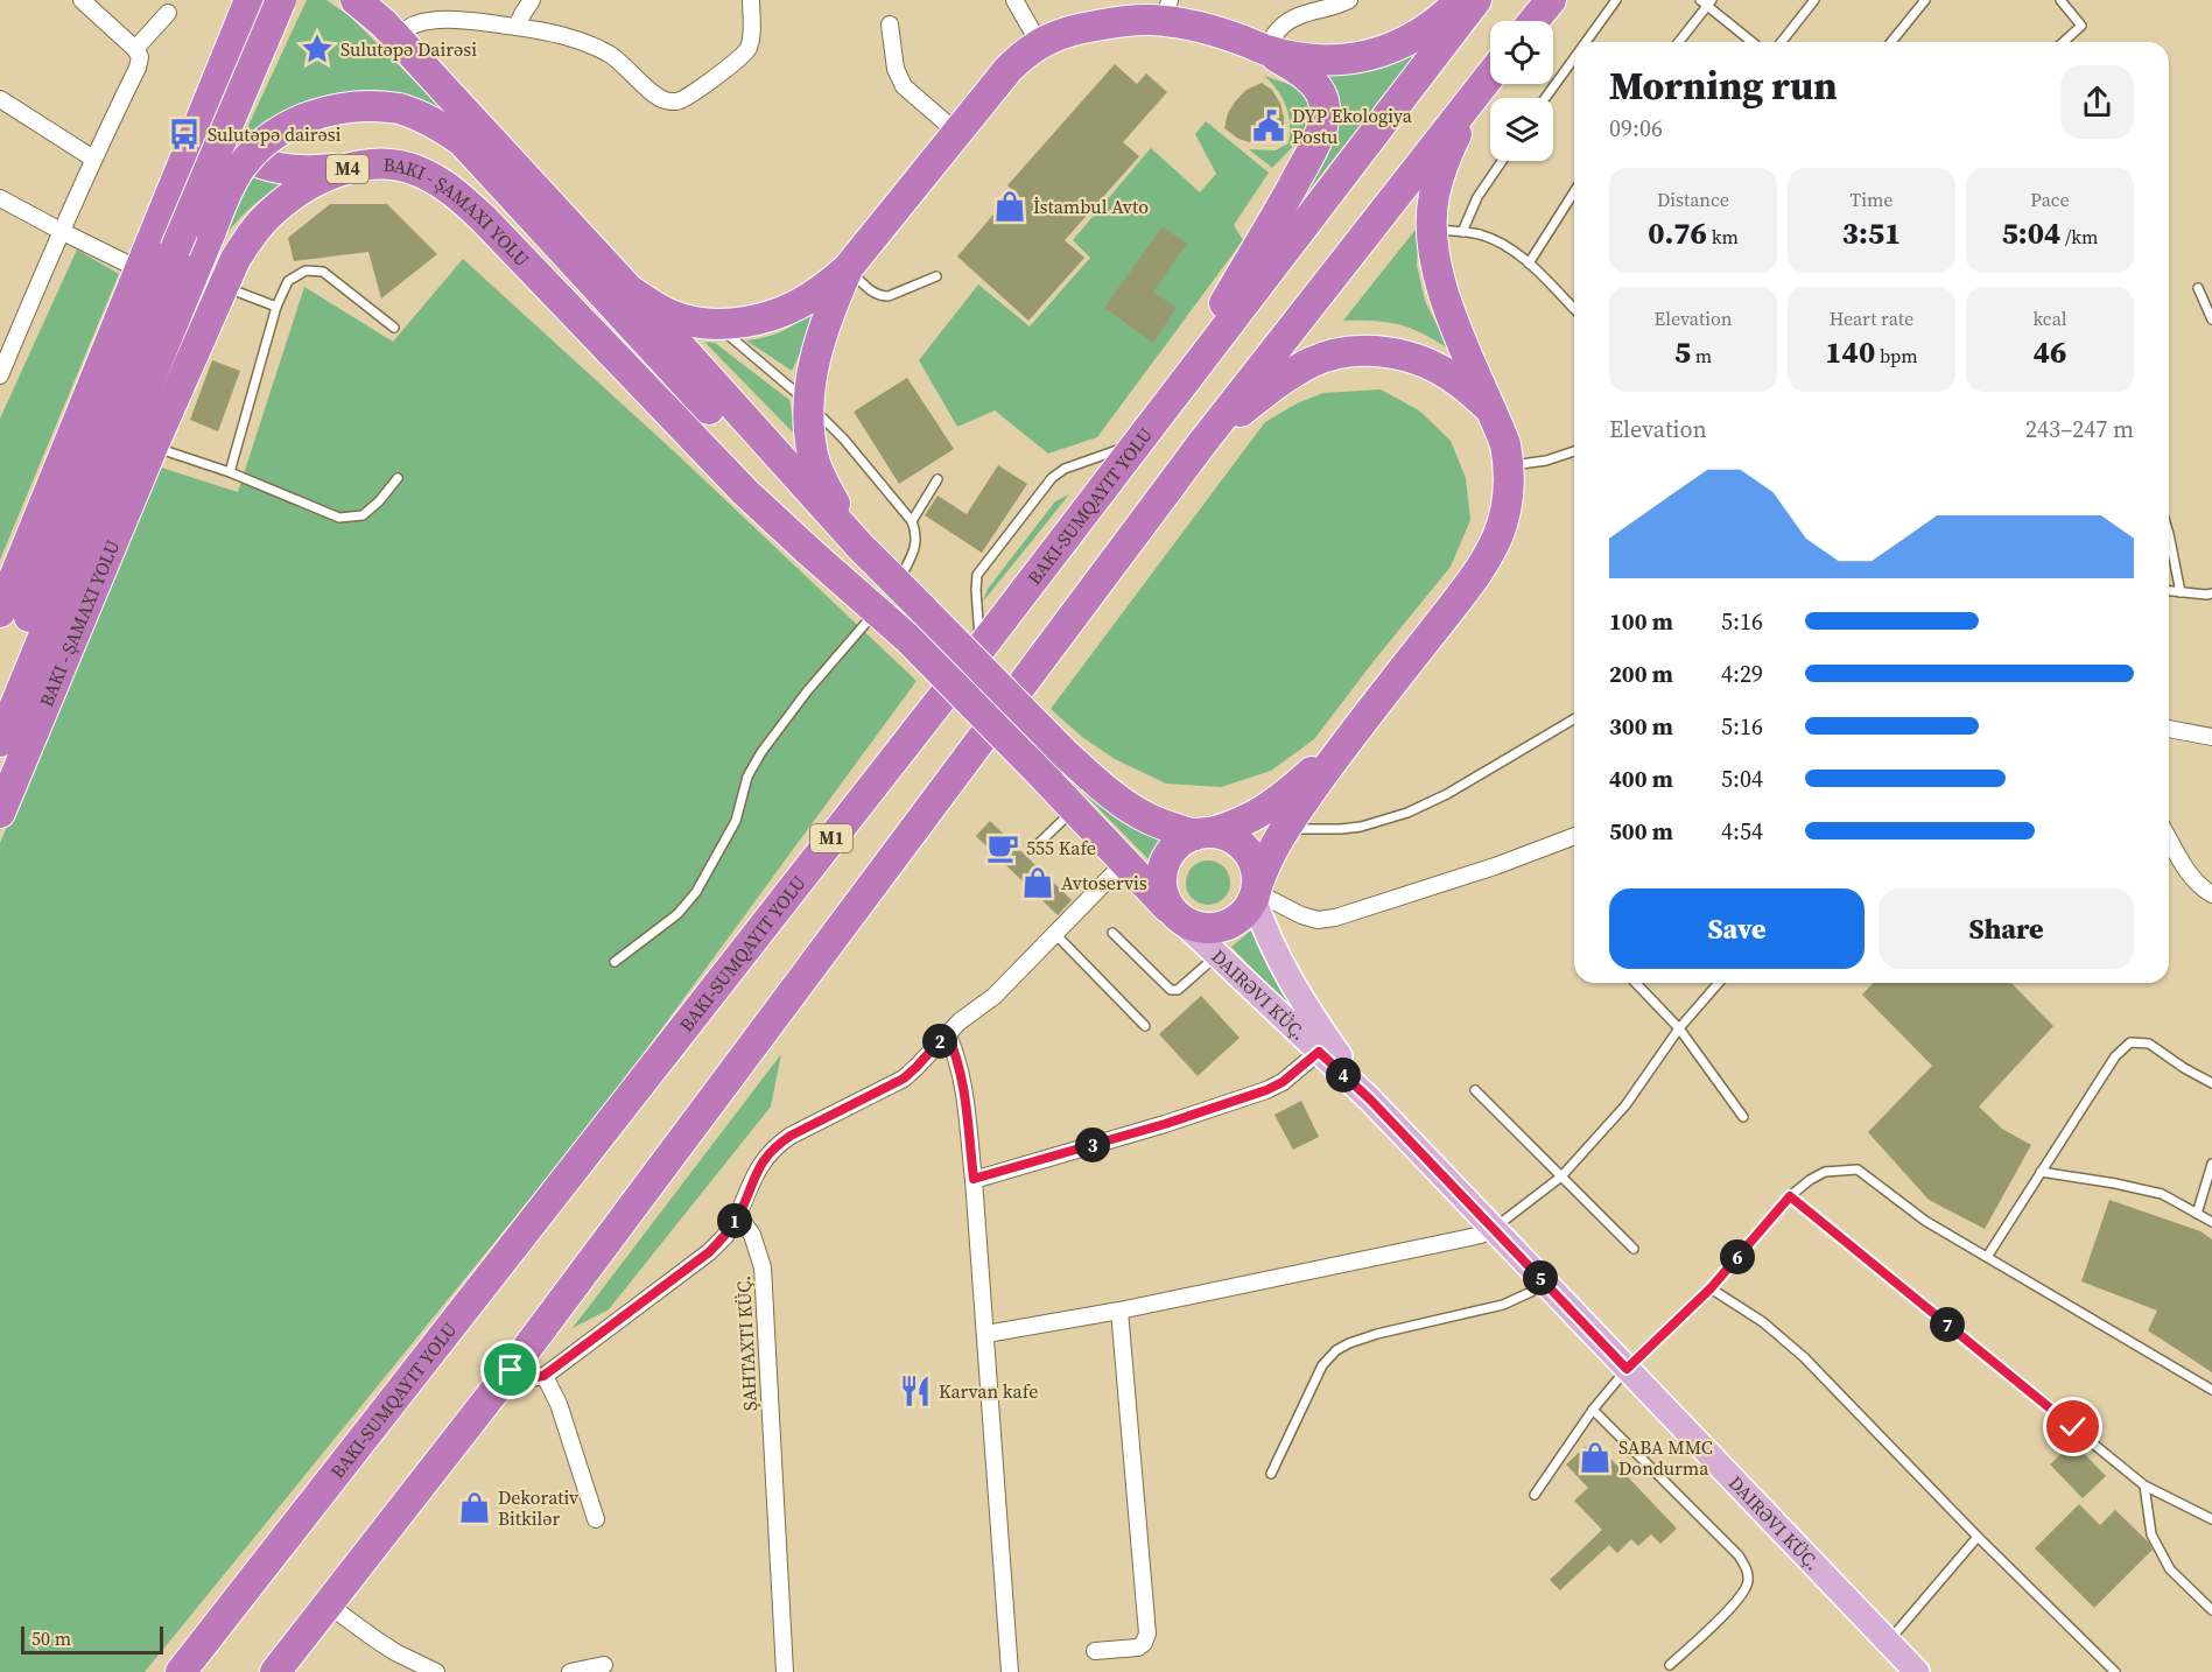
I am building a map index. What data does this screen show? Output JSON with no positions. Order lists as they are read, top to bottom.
{
  "streets": {
    "highway": ["M4", "M1"],
    "main road": ["DAIRƏVI KÜÇ."]
  },
  "places": {
    "place": ["Sulutəpə Dairəsi"],
    "public building": ["DYP Ekologiya Postu"],
    "bus stop": ["Sulutəpə dairəsi"],
    "shop": [
      "İstambul Avto",
      "Avtoservis",
      "SABA MMC Dondurma",
      "Dekorativ Bitkilər"
    ],
    "cafe": ["555 Kafe"],
    "restaurant": ["Karvan kafe"]
  },
  "scale_bar": "50 m",
  "page": {
    "heading": ["Morning run", "09:06"],
    "stats": [
      ["Distance", "0.76 km"],
      ["Time", "3:51"],
      ["Pace", "5:04 /km"],
      ["Elevation", "5 m"],
      ["Heart rate", "140 bpm"],
      ["kcal", "46"]
    ],
    "chart": ["Elevation", "243–247 m"],
    "list": [
      {
        "name": "100 m",
        "note": "5:16"
      },
      {
        "name": "200 m",
        "note": "4:29"
      },
      {
        "name": "300 m",
        "note": "5:16"
      },
      {
        "name": "400 m",
        "note": "5:04"
      },
      {
        "name": "500 m",
        "note": "4:54"
      }
    ],
    "buttons": ["Save", "Share"],
    "pins": [
      "2",
      "4",
      "3",
      "1",
      "6",
      "5",
      "7"
    ],
    "scale": "50 m"
  }
}
